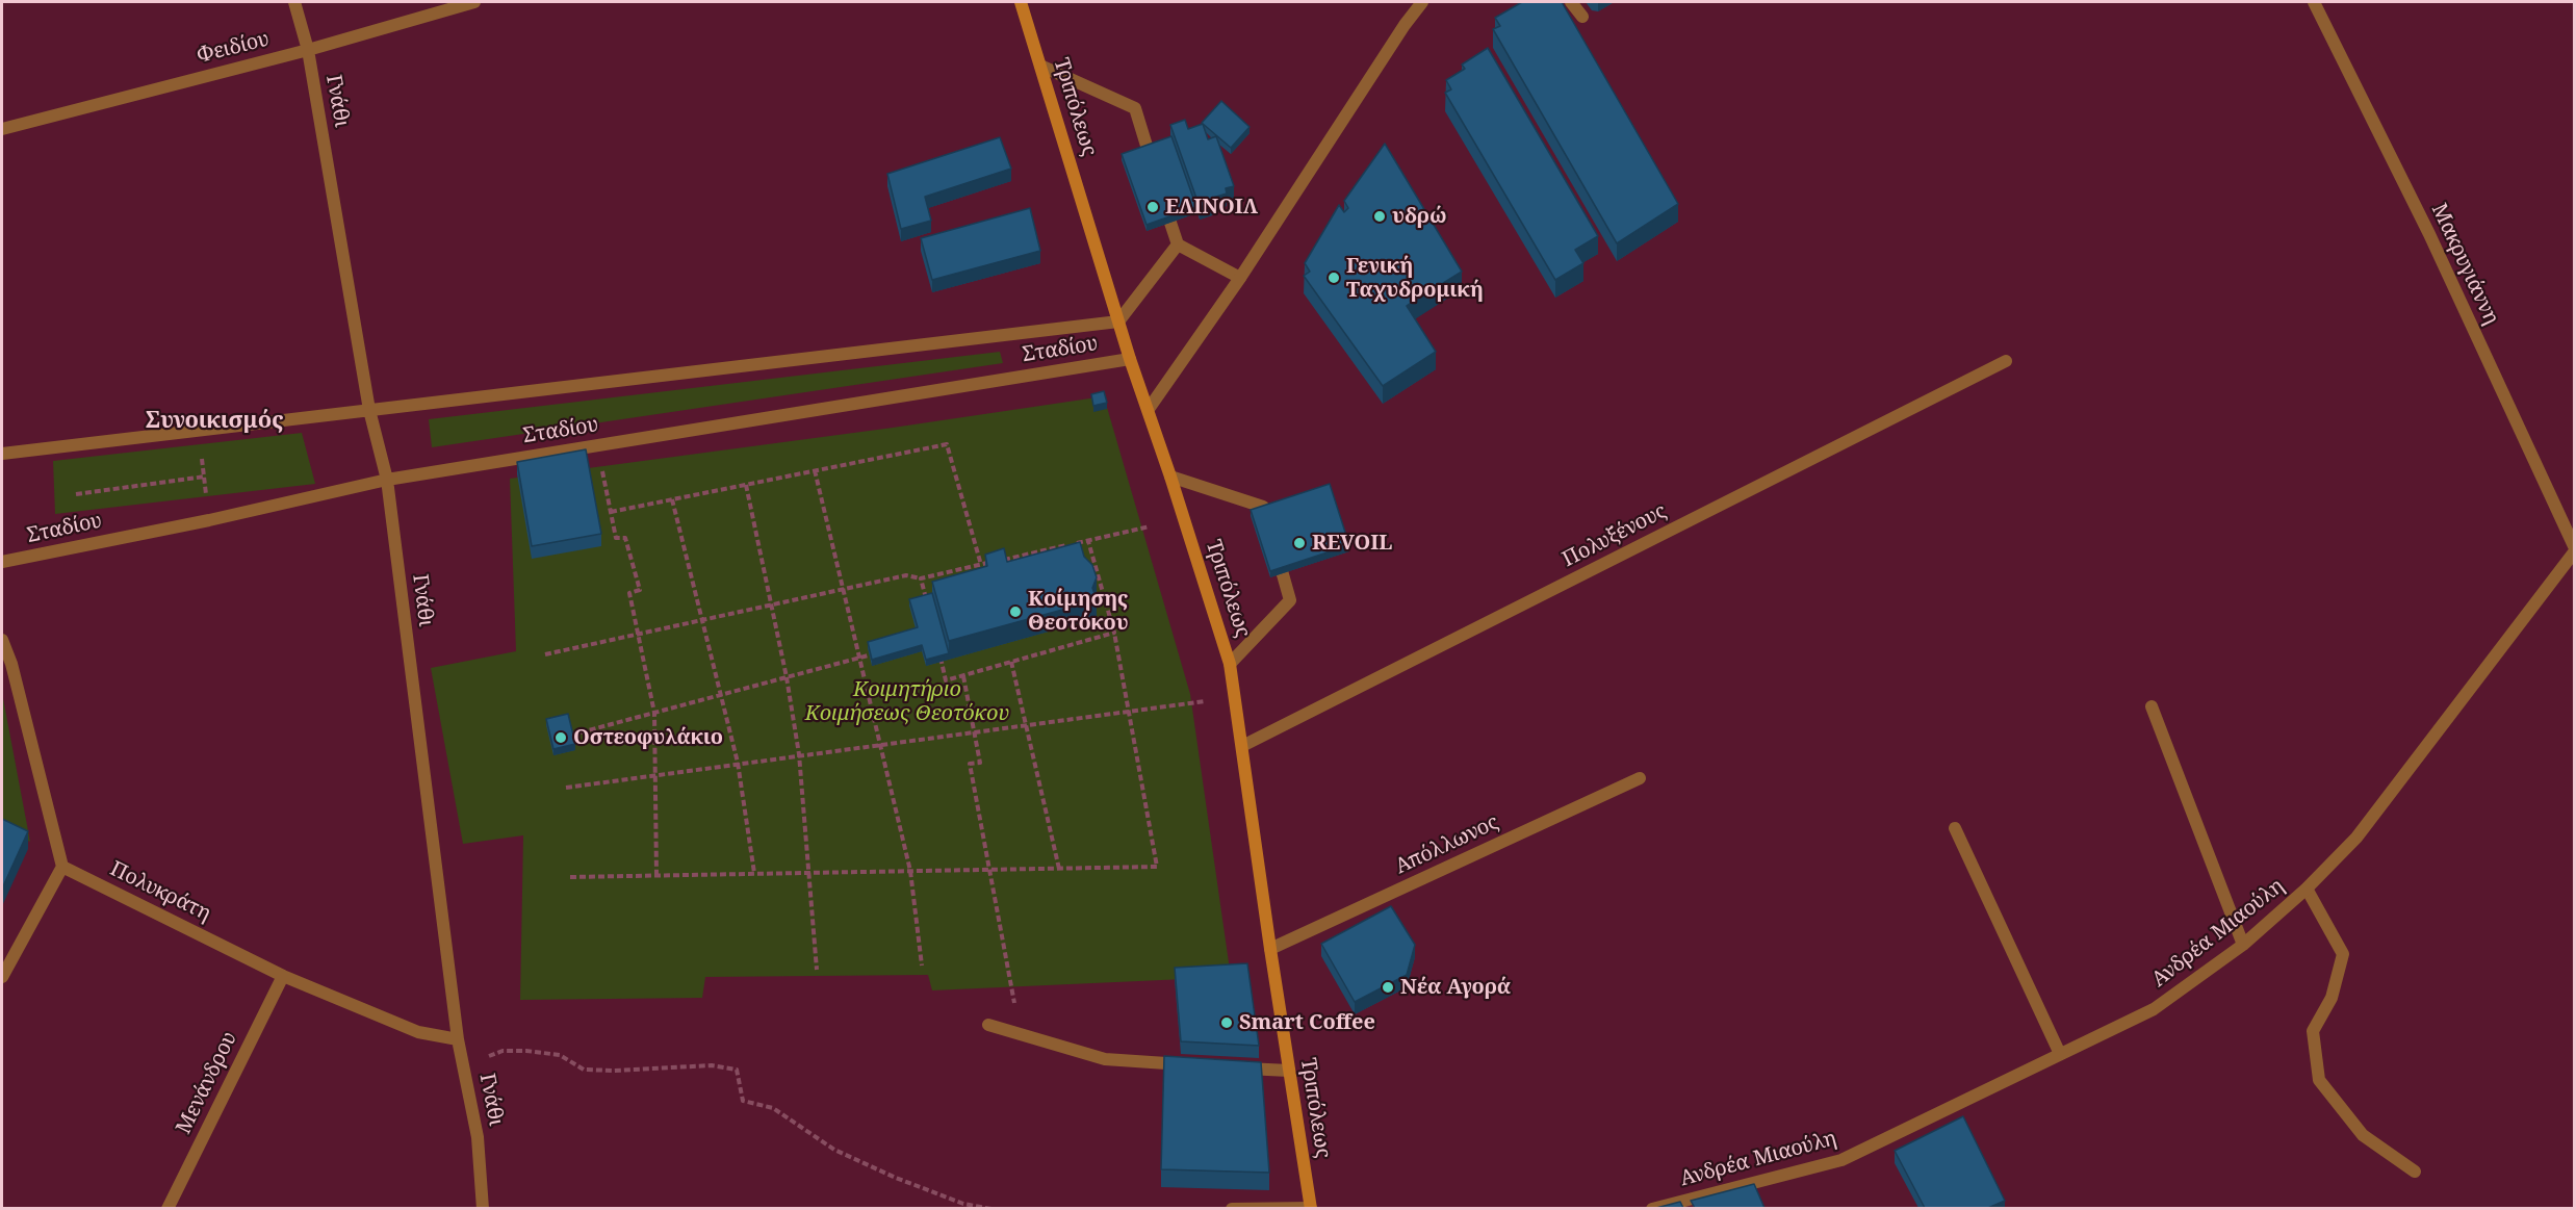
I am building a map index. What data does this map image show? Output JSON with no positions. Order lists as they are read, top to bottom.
{
  "streets": {
    "main road": ["Τριπόλεως"],
    "street": [
      "Φειδίου",
      "Γνάθι",
      "Μακρυγιάννη",
      "Σταδίου",
      "Πολυξένους",
      "Απόλλωνος",
      "Πολυκράτη",
      "Ανδρέα Μιαούλη",
      "Μενάνδρου"
    ]
  },
  "crossings": [
    ["Φειδίου", "Γνάθι"],
    ["Γνάθι", "Σταδίου"],
    ["Γνάθι", "Πολυκράτη"],
    ["Τριπόλεως", "Σταδίου"],
    ["Τριπόλεως", "Πολυξένους"],
    ["Τριπόλεως", "Απόλλωνος"],
    ["Πολυκράτη", "Μενάνδρου"]
  ],
  "districts": ["Συνοικισμός"],
  "parks": ["Κοιμητήριο Κοιμήσεως Θεοτόκου"],
  "places": [
    "ΕΛΙΝΟΙΛ",
    "υδρώ",
    "Γενική Ταχυδρομική",
    "REVOIL",
    "Κοίμησης Θεοτόκου",
    "Οστεοφυλάκιο",
    "Νέα Αγορά",
    "Smart Coffee"
  ]
}
